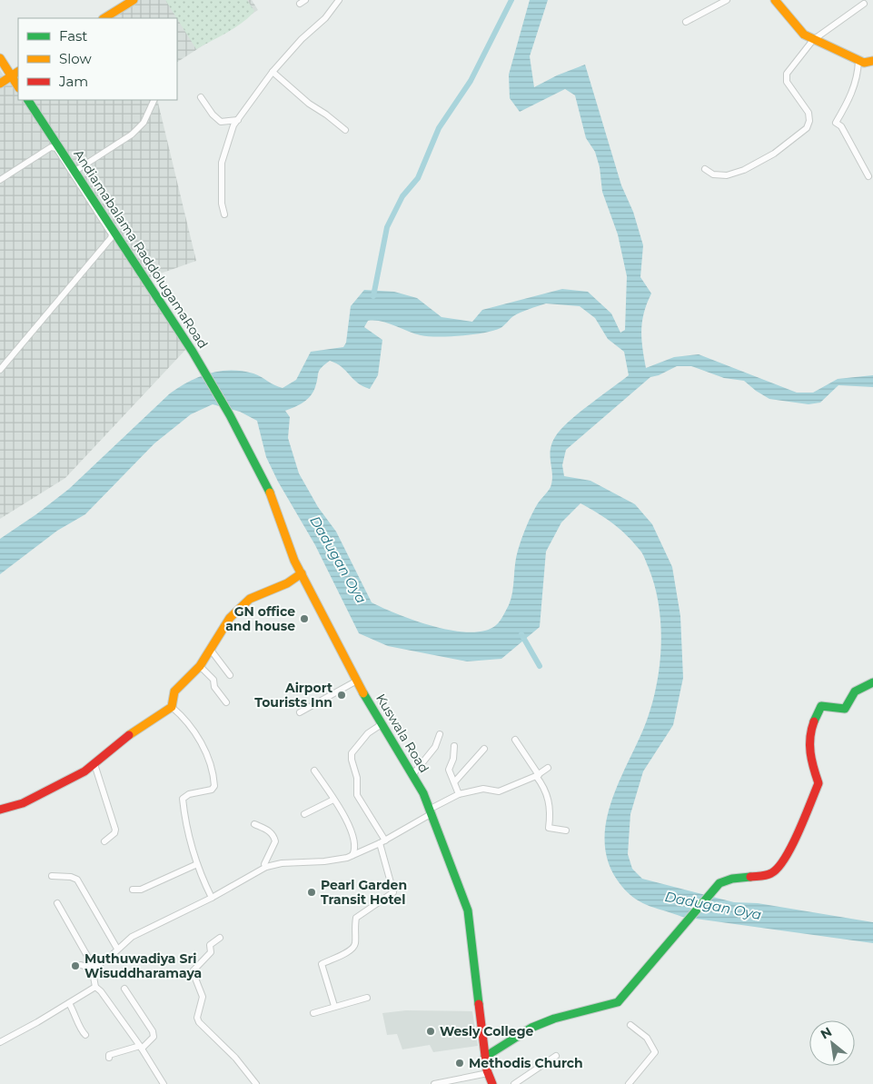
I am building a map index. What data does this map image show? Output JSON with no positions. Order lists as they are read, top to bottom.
{
  "streets": {
    "street": ["Andiamabalama RaddolugamaRoad", "Kuswala Road"]
  },
  "crossings": [
    ["Andiamabalama RaddolugamaRoad", "Kuswala Road"]
  ],
  "water": ["Dadugan Oya"],
  "places": [
    "GN office and house",
    "Airport Tourists Inn",
    "Pearl Garden Transit Hotel",
    "Muthuwadiya Sri Wisuddharamaya",
    "Wesly College",
    "Methodis Church"
  ],
  "legend": ["Fast", "Slow", "Jam"],
  "north": "top left"
}
